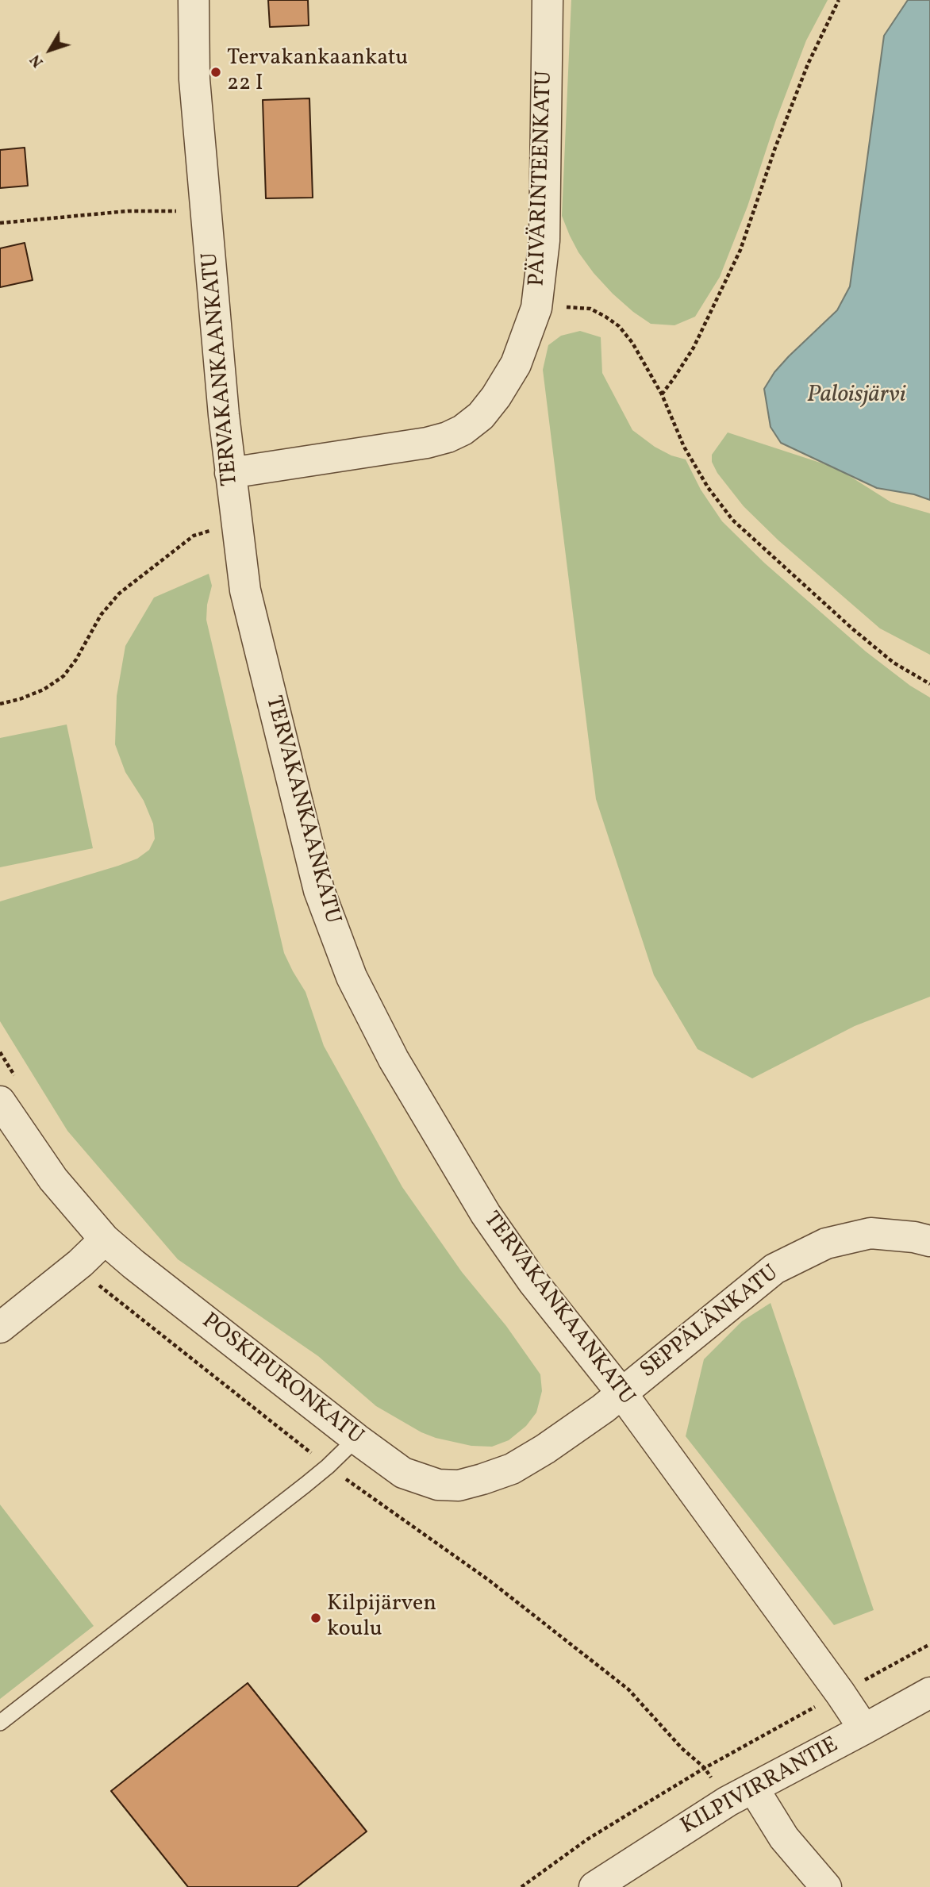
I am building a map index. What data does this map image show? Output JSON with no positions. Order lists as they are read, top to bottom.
{
  "streets": {
    "street": [
      "PÄIVÄRINTEENKATU",
      "TERVAKANKAANKATU",
      "SEPPÄLÄNKATU",
      "POSKIPURONKATU",
      "KILPIVIRRANTIE"
    ]
  },
  "crossings": [
    ["PÄIVÄRINTEENKATU", "TERVAKANKAANKATU"],
    ["TERVAKANKAANKATU", "SEPPÄLÄNKATU"],
    ["TERVAKANKAANKATU", "POSKIPURONKATU"],
    ["TERVAKANKAANKATU", "KILPIVIRRANTIE"],
    ["SEPPÄLÄNKATU", "POSKIPURONKATU"]
  ],
  "water": ["Paloisjärvi"],
  "places": ["Tervakankaankatu 22 I", "Kilpijärven koulu"],
  "north": "bottom left"
}
